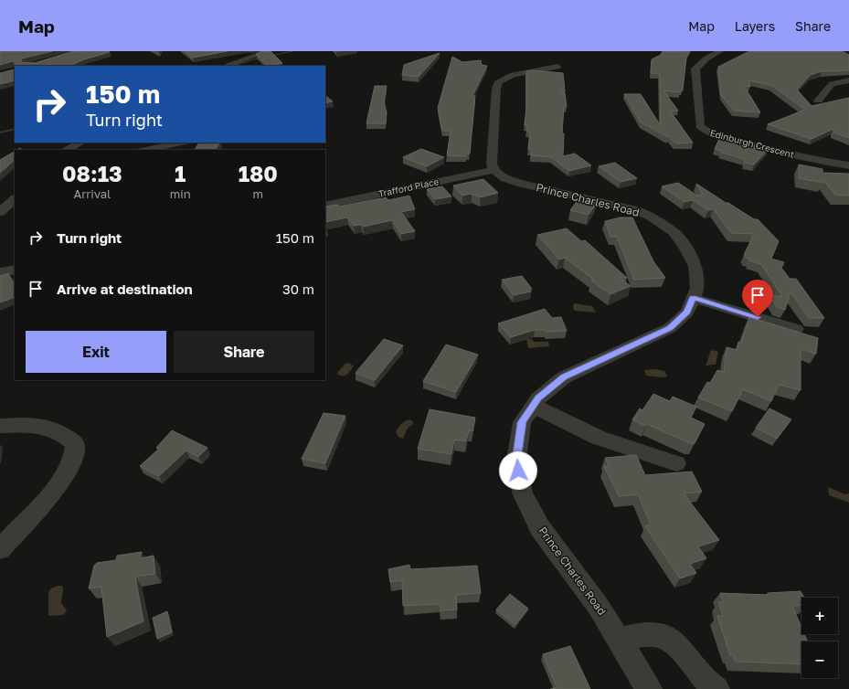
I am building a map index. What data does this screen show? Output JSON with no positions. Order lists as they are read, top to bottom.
{
  "streets": {
    "street": ["Edinburgh Crescent", "Trafford Place", "Prince Charles Road"]
  },
  "crossings": [
    ["Trafford Place", "Prince Charles Road"]
  ],
  "page": {
    "header": "Map",
    "nav": ["Map", "Layers", "Share"],
    "turn": ["150 m", "Turn right"],
    "eta": [
      "08:13",
      "Arrival",
      "1",
      "min",
      "180",
      "m"
    ],
    "list": [
      {
        "name": "Turn right",
        "value": "150 m"
      },
      {
        "name": "Arrive at destination",
        "value": "30 m"
      }
    ],
    "buttons": ["Exit", "Share"],
    "map_buttons": ["+", "−"]
  }
}
